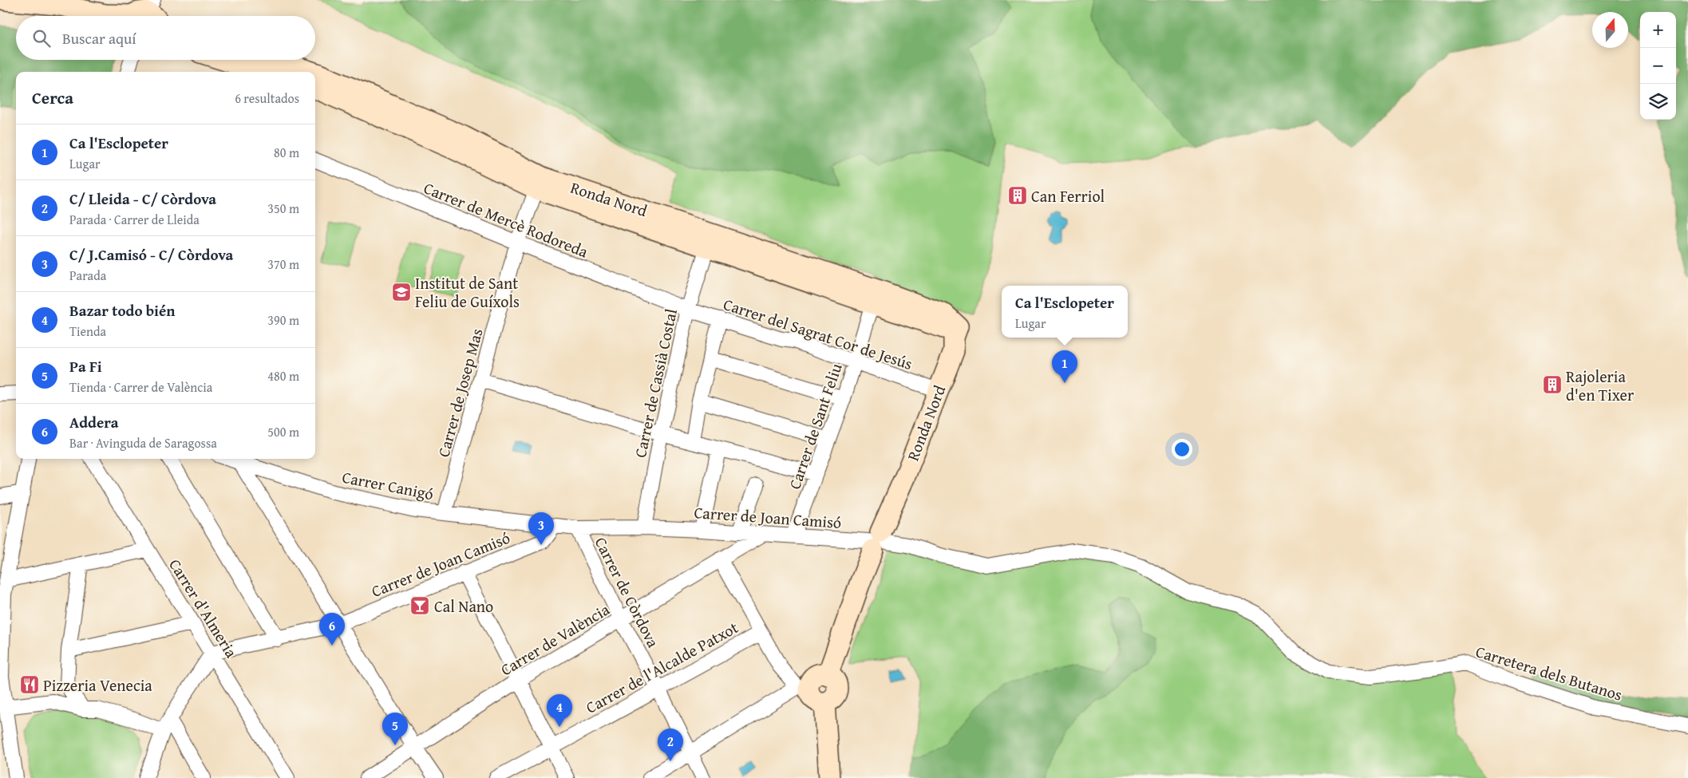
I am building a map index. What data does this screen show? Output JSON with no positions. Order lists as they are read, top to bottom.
{
  "streets": {
    "street": [
      "Ronda Nord",
      "Carrer de Mercè Rodoreda",
      "Carrer del Sagrat Cor de Jesús",
      "Carrer de Cassià Costal",
      "Carrer de Josep Mas",
      "Carrer de Sant Feliu",
      "Carrer Canigó",
      "Carrer de Joan Camisó",
      "Carrer de Còrdova",
      "Carrer d'Almeria",
      "Carrer de València",
      "Carrer de l'Alcalde Patxot",
      "Carretera dels Butanos"
    ]
  },
  "crossings": [
    ["Ronda Nord", "Carrer del Sagrat Cor de Jesús"],
    ["Ronda Nord", "Carrer de Cassià Costal"],
    ["Ronda Nord", "Carrer de Josep Mas"],
    ["Ronda Nord", "Carrer de Sant Feliu"],
    ["Ronda Nord", "Carrer de Joan Camisó"],
    ["Ronda Nord", "Carretera dels Butanos"],
    ["Carrer de Mercè Rodoreda", "Carrer del Sagrat Cor de Jesús"],
    ["Carrer de Mercè Rodoreda", "Carrer de Cassià Costal"],
    ["Carrer de Mercè Rodoreda", "Carrer de Josep Mas"],
    ["Carrer del Sagrat Cor de Jesús", "Carrer de Cassià Costal"],
    ["Carrer del Sagrat Cor de Jesús", "Carrer de Sant Feliu"],
    ["Carrer de Cassià Costal", "Carrer de Joan Camisó"],
    ["Carrer de Josep Mas", "Carrer Canigó"],
    ["Carrer de Sant Feliu", "Carrer de Joan Camisó"],
    ["Carrer Canigó", "Carrer de Joan Camisó"],
    ["Carrer de Joan Camisó", "Carrer de Còrdova"],
    ["Carrer de Joan Camisó", "Carrer d'Almeria"],
    ["Carrer de Joan Camisó", "Carrer de València"],
    ["Carrer de Joan Camisó", "Carretera dels Butanos"],
    ["Carrer de Còrdova", "Carrer de València"],
    ["Carrer de Còrdova", "Carrer de l'Alcalde Patxot"]
  ],
  "places": {
    "building": ["Can Ferriol", "Rajoleria d'en Tixer"],
    "school or university": ["Institut de Sant Feliu de Guíxols"],
    "bar": ["Cal Nano"],
    "restaurant": ["Pizzeria Venecia"]
  },
  "north": "top",
  "page": {
    "map_buttons": ["+", "−"],
    "search": "Buscar aquí",
    "heading": ["Cerca", "6 resultados"],
    "list": [
      {
        "mark": "1",
        "name": "Ca l'Esclopeter",
        "note": "Lugar",
        "value": "80 m"
      },
      {
        "mark": "2",
        "name": "C/ Lleida - C/ Còrdova",
        "note": "Parada · Carrer de Lleida",
        "value": "350 m"
      },
      {
        "mark": "3",
        "name": "C/ J.Camisó - C/ Còrdova",
        "note": "Parada",
        "value": "370 m"
      },
      {
        "mark": "4",
        "name": "Bazar todo bién",
        "note": "Tienda",
        "value": "390 m"
      },
      {
        "mark": "5",
        "name": "Pa Fi",
        "note": "Tienda · Carrer de València",
        "value": "480 m"
      },
      {
        "mark": "6",
        "name": "Addera",
        "note": "Bar · Avinguda de Saragossa",
        "value": "500 m"
      }
    ],
    "popup": ["Ca l'Esclopeter", "Lugar"],
    "pins": [
      "1",
      "3",
      "6",
      "4",
      "5",
      "2"
    ]
  }
}
